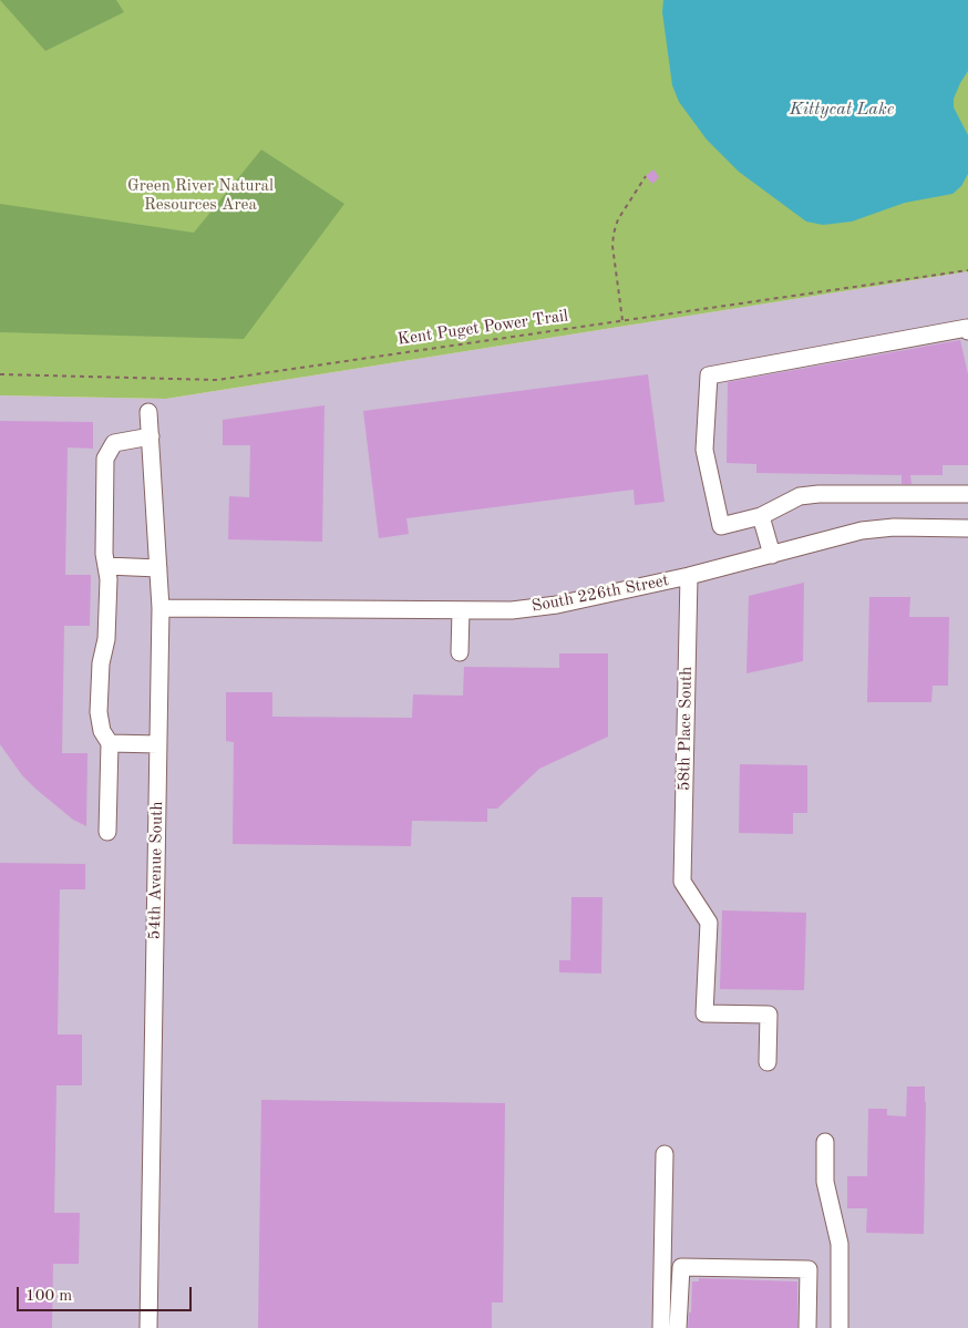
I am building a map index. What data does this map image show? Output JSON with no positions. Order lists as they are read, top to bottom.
{
  "streets": {
    "street": ["South 226th Street", "58th Place South", "54th Avenue South"],
    "path": ["Kent Puget Power Trail"]
  },
  "crossings": [
    ["South 226th Street", "58th Place South"],
    ["South 226th Street", "54th Avenue South"]
  ],
  "water": ["Kittycat Lake"],
  "parks": ["Green River Natural Resources Area"],
  "scale_bar": "100 m"
}
